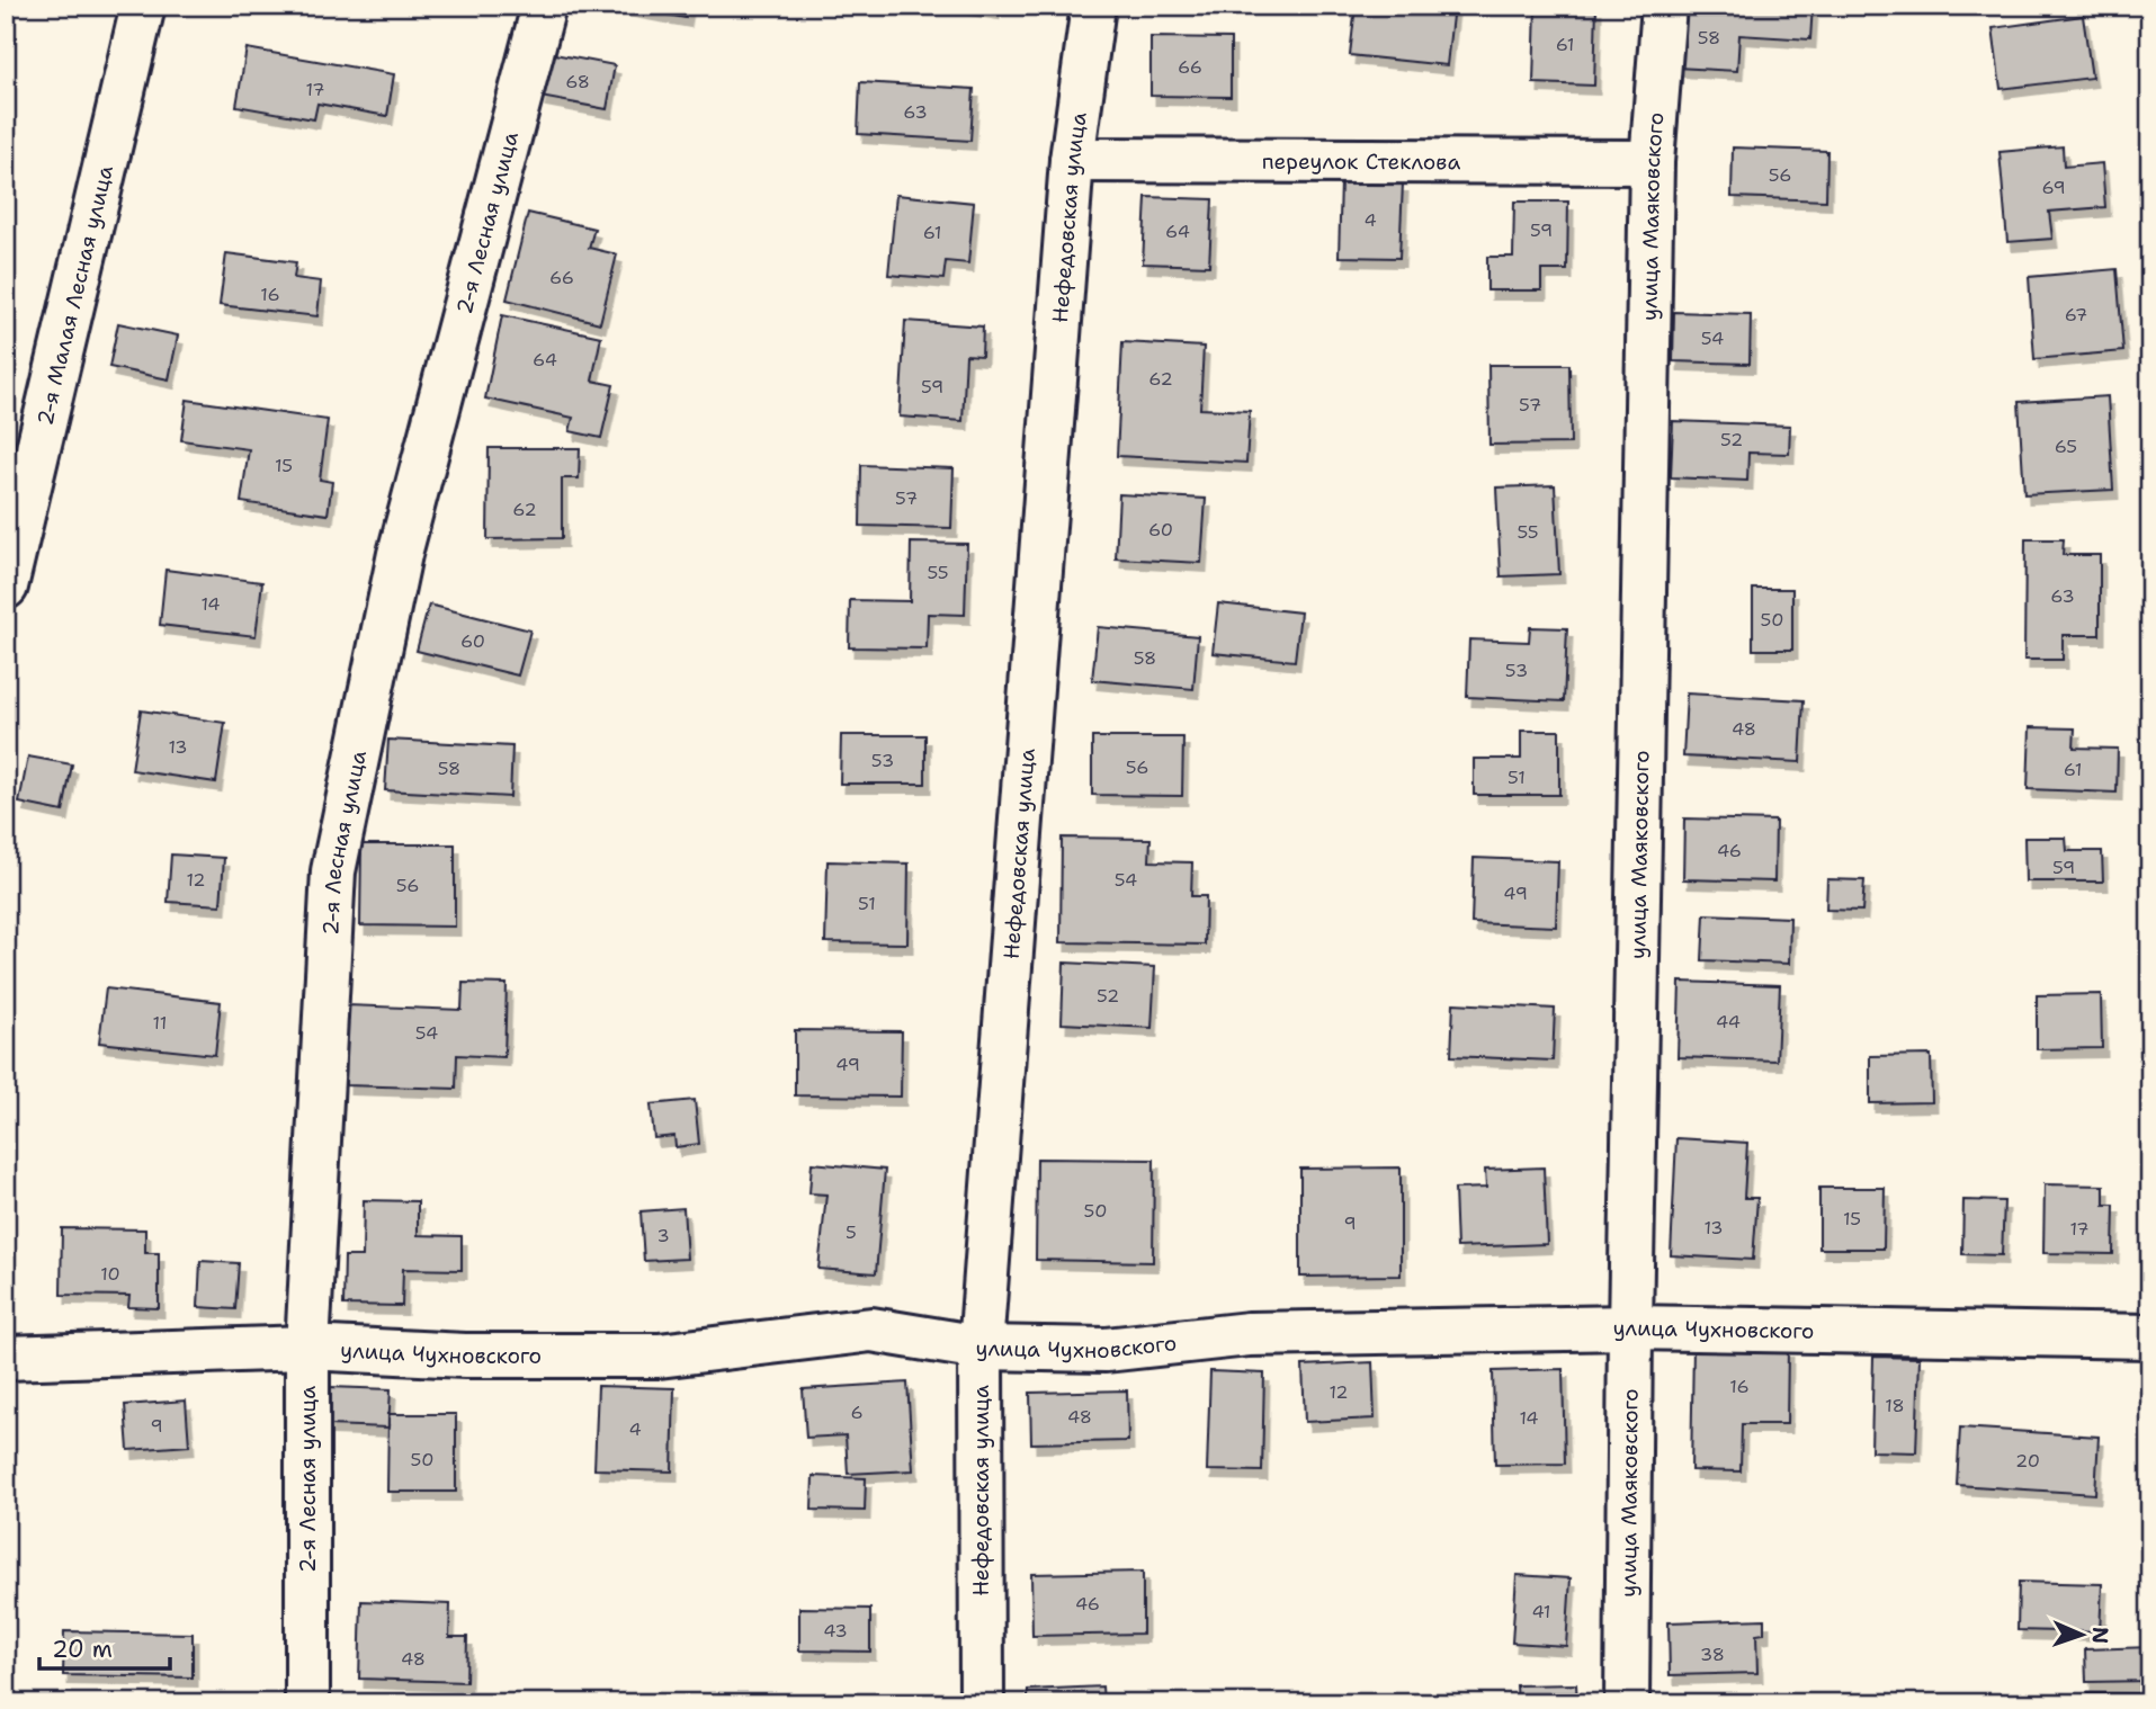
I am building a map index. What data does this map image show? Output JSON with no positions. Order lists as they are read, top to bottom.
{
  "streets": {
    "street": [
      "переулок Стеклова",
      "улица Маяковского",
      "Нефедовская улица",
      "2-я Лесная улица",
      "2-я Малая Лесная улица",
      "улица Чухновского"
    ]
  },
  "crossings": [
    ["переулок Стеклова", "улица Маяковского"],
    ["переулок Стеклова", "Нефедовская улица"],
    ["улица Маяковского", "улица Чухновского"],
    ["Нефедовская улица", "улица Чухновского"],
    ["2-я Лесная улица", "улица Чухновского"]
  ],
  "house_numbers": [
    "58",
    "61",
    "66",
    "68",
    "17",
    "63",
    "56",
    "69",
    "4",
    "59",
    "64",
    "61",
    "66",
    "16",
    "67",
    "54",
    "64",
    "62",
    "59",
    "57",
    "52",
    "65",
    "15",
    "57",
    "62",
    "60",
    "55",
    "55",
    "63",
    "14",
    "50",
    "60",
    "58",
    "53",
    "48",
    "13",
    "53",
    "56",
    "58",
    "61",
    "51",
    "46",
    "59",
    "12",
    "54",
    "56",
    "49",
    "51",
    "52",
    "44",
    "11",
    "54",
    "49",
    "50",
    "15",
    "9",
    "13",
    "17",
    "5",
    "3",
    "10",
    "16",
    "12",
    "18",
    "6",
    "48",
    "14",
    "9",
    "4",
    "50",
    "20",
    "46",
    "41",
    "43",
    "38",
    "48"
  ],
  "scale_bar": "20 m",
  "north": "right"
}
